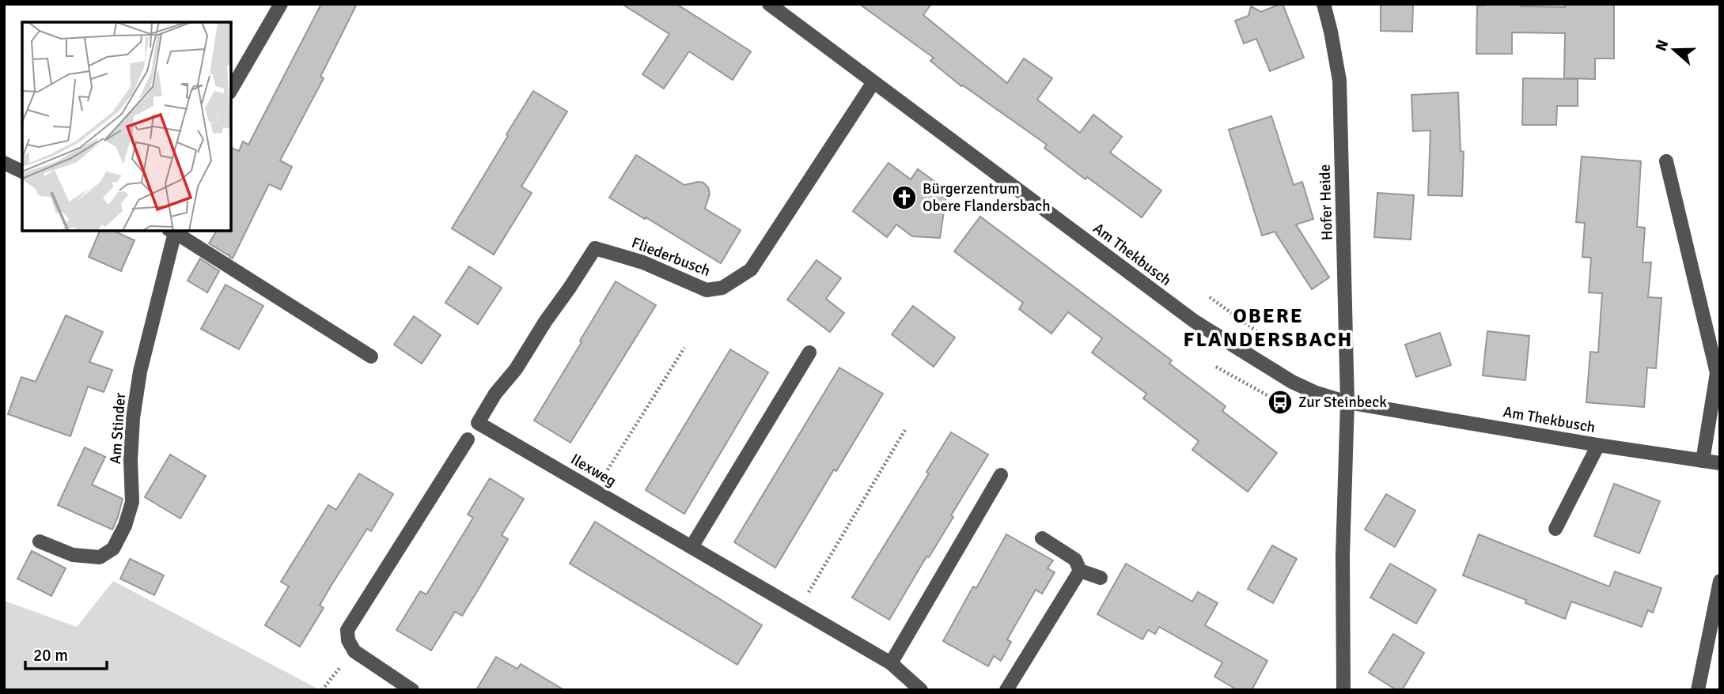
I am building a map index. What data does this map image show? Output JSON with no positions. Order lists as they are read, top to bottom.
{
  "streets": {
    "street": [
      "Hofer Heide",
      "Am Thekbusch",
      "Fliederbusch",
      "Am Stinder",
      "Ilexweg"
    ]
  },
  "crossings": [
    ["Hofer Heide", "Am Thekbusch"],
    ["Am Thekbusch", "Fliederbusch"],
    ["Fliederbusch", "Ilexweg"]
  ],
  "districts": ["OBERE FLANDERSBACH"],
  "places": {
    "church": ["Bürgerzentrum Obere Flandersbach"],
    "bus stop": ["Zur Steinbeck"]
  },
  "scale_bar": "20 m",
  "north": "left"
}
